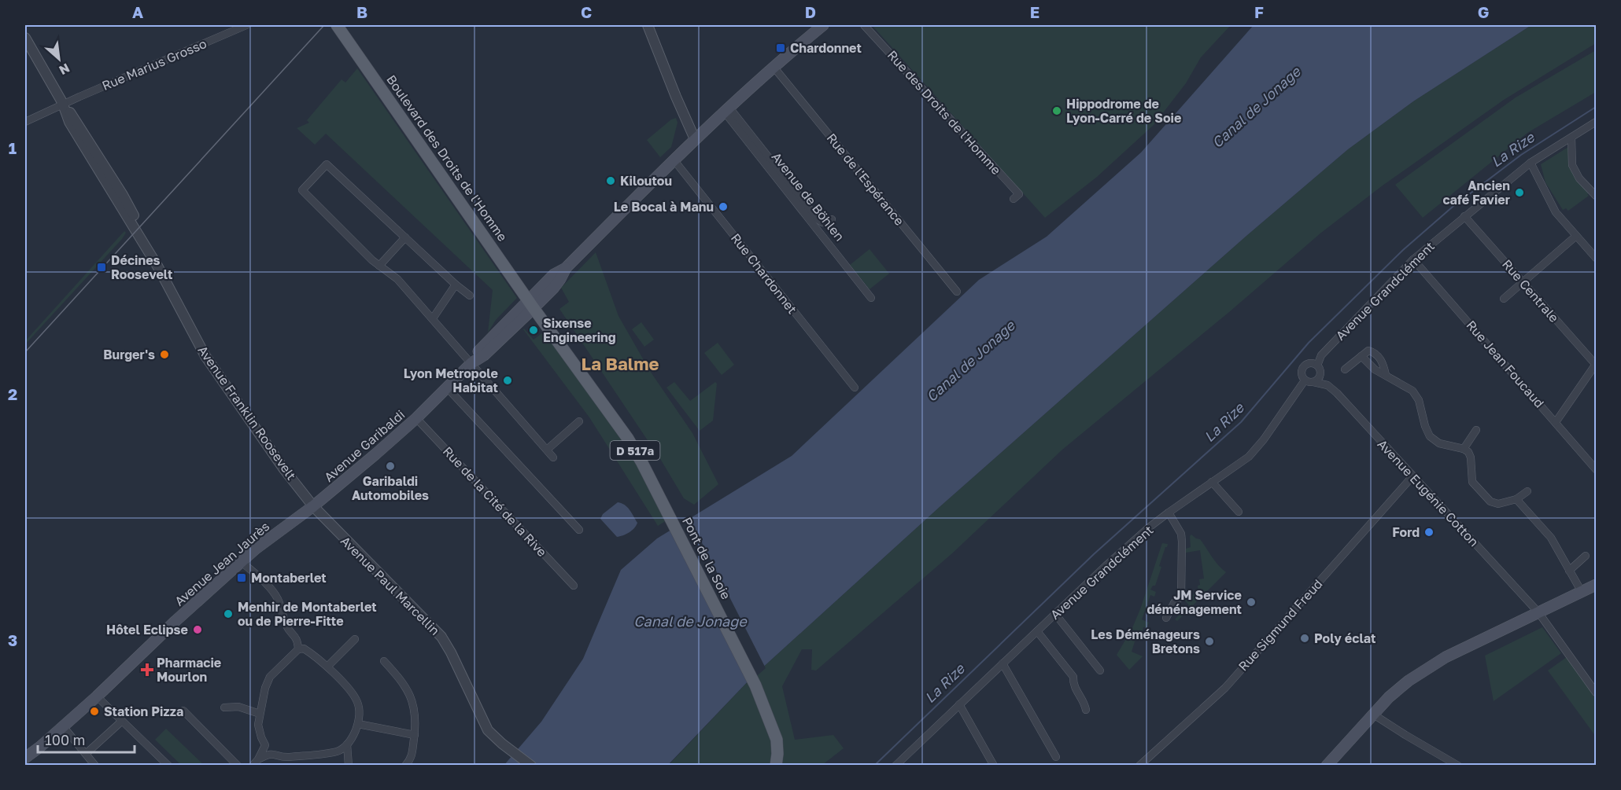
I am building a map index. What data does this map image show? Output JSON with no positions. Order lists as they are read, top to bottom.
{
  "streets": {
    "main road": [
      "Boulevard des Droits de l'Homme",
      "Avenue Garibaldi",
      "D 517a",
      "Pont de la Soie",
      "Avenue Jean Jaurès"
    ],
    "street": [
      "Rue Marius Grosso",
      "Rue des Droits de l'Homme",
      "Rue de l'Espérance",
      "Avenue de Böhlen",
      "Rue Chardonnet",
      "Avenue Grandclément",
      "Rue Centrale",
      "Rue Jean Foucaud",
      "Avenue Franklin Roosevelt",
      "Avenue Eugénie Cotton",
      "Rue de la Cité de la Rive",
      "Avenue Paul Marcellin",
      "Rue Sigmund Freud"
    ]
  },
  "crossings": [
    ["Rue Marius Grosso", "Avenue Franklin Roosevelt"],
    ["Boulevard des Droits de l'Homme", "Avenue Garibaldi"],
    ["Boulevard des Droits de l'Homme", "Pont de la Soie"],
    ["Rue Chardonnet", "Avenue Garibaldi"],
    ["Avenue Grandclément", "Rue Centrale"],
    ["Avenue Grandclément", "Rue Jean Foucaud"],
    ["Avenue Grandclément", "Avenue Eugénie Cotton"],
    ["Avenue Franklin Roosevelt", "Avenue Garibaldi"],
    ["Avenue Franklin Roosevelt", "Avenue Jean Jaurès"],
    ["Avenue Franklin Roosevelt", "Avenue Paul Marcellin"],
    ["Avenue Garibaldi", "Rue de la Cité de la Rive"],
    ["Avenue Garibaldi", "Pont de la Soie"],
    ["Avenue Garibaldi", "Avenue Jean Jaurès"],
    ["Avenue Garibaldi", "Avenue Paul Marcellin"],
    ["D 517a", "Pont de la Soie"],
    ["Avenue Eugénie Cotton", "Rue Sigmund Freud"],
    ["Avenue Jean Jaurès", "Avenue Paul Marcellin"]
  ],
  "districts": ["La Balme"],
  "water": ["Canal de Jonage", "La Rize"],
  "places": {
    "transit": ["Chardonnet", "Décines Roosevelt", "Montaberlet"],
    "other": [
      "Hippodrome de Lyon-Carré de Soie",
      "Kiloutou",
      "Ancien café Favier",
      "Le Bocal à Manu",
      "Sixense Engineering",
      "Burger's",
      "Lyon Metropole Habitat",
      "Garibaldi Automobiles",
      "Ford",
      "JM Service déménagement",
      "Menhir de Montaberlet ou de Pierre-Fitte",
      "Hôtel Eclipse",
      "Poly éclat",
      "Les Déménageurs Bretons",
      "Station Pizza"
    ],
    "health": ["Pharmacie Mourlon"]
  },
  "scale_bar": "100 m",
  "north": "bottom right",
  "grid": {
    "columns": [
      "A",
      "B",
      "C",
      "D",
      "E",
      "F",
      "G"
    ],
    "rows": ["1", "2", "3"]
  }
}
